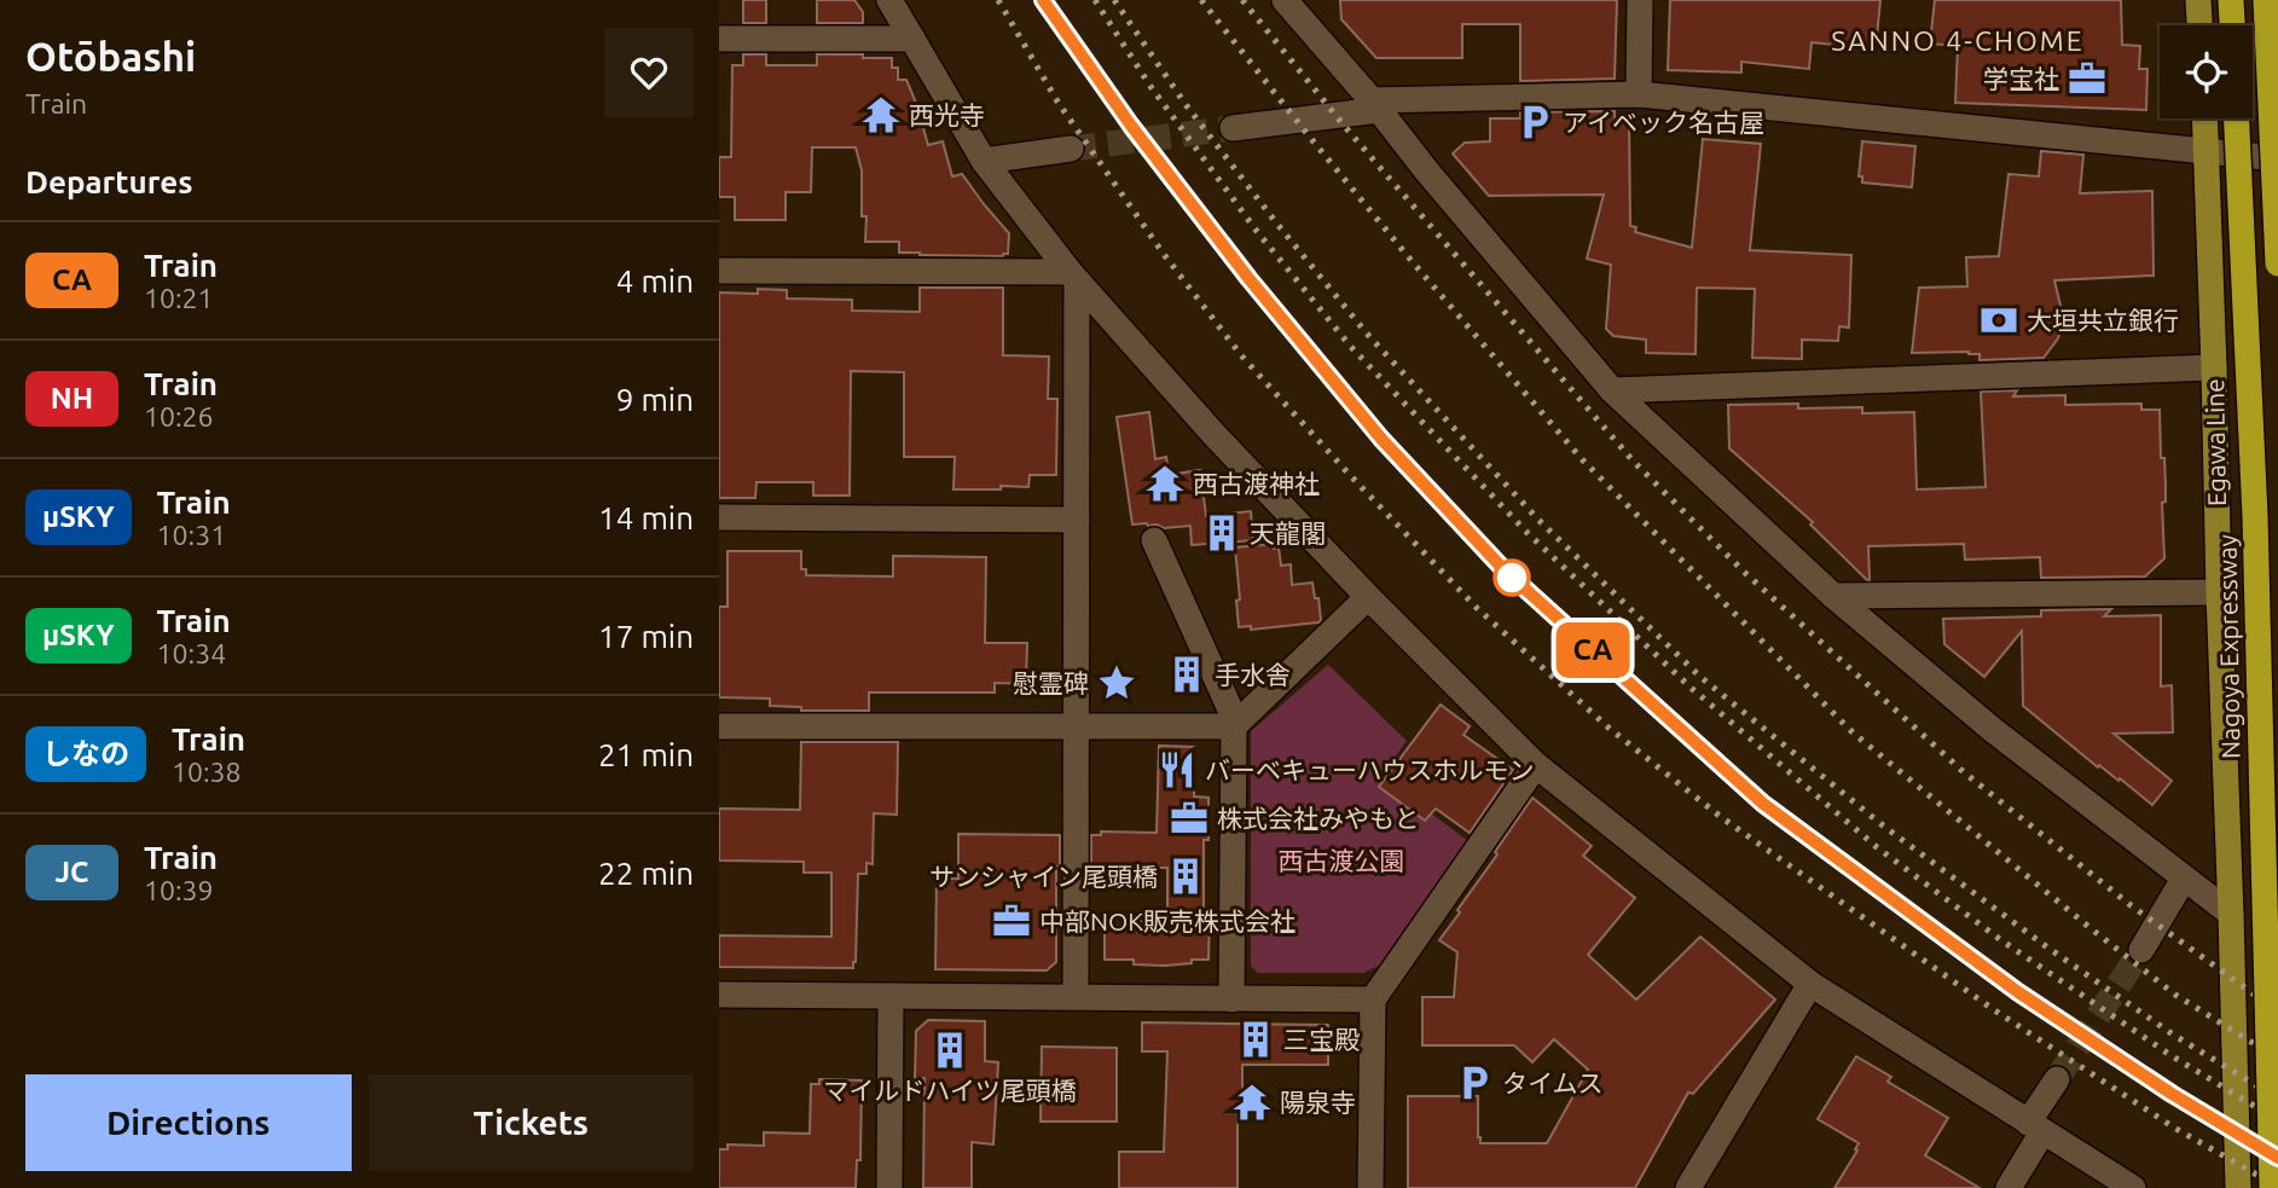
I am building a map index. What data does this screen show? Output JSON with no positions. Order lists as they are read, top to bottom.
{
  "streets": {
    "highway": ["Nagoya Expressway"],
    "main road": ["Egawa Line"]
  },
  "districts": ["SANNO 4-CHOME"],
  "parks": ["西古渡公園"],
  "places": {
    "office": ["学宝社", "株式会社みやもと", "中部NOK販売株式会社"],
    "temple": ["西光寺", "西古渡神社", "陽泉寺"],
    "parking": ["アイベック名古屋", "タイムス"],
    "bank": ["大垣共立銀行"],
    "building": [
      "天龍閣",
      "手水舎",
      "サンシャイン尾頭橋",
      "三宝殿",
      "マイルドハイツ尾頭橋"
    ],
    "place": ["慰霊碑"],
    "restaurant": ["バーベキューハウスホルモン"]
  },
  "page": {
    "heading": [
      ["Otōbashi", "Train"],
      "Departures"
    ],
    "on_map": "CA",
    "list": [
      {
        "mark": "CA",
        "name": "Train",
        "note": "10:21",
        "value": "4 min"
      },
      {
        "mark": "NH",
        "name": "Train",
        "note": "10:26",
        "value": "9 min"
      },
      {
        "mark": "μSKY",
        "name": "Train",
        "note": "10:31",
        "value": "14 min"
      },
      {
        "mark": "μSKY",
        "name": "Train",
        "note": "10:34",
        "value": "17 min"
      },
      {
        "mark": "しなの",
        "name": "Train",
        "note": "10:38",
        "value": "21 min"
      },
      {
        "mark": "JC",
        "name": "Train",
        "note": "10:39",
        "value": "22 min"
      }
    ],
    "buttons": ["Directions", "Tickets"]
  }
}
